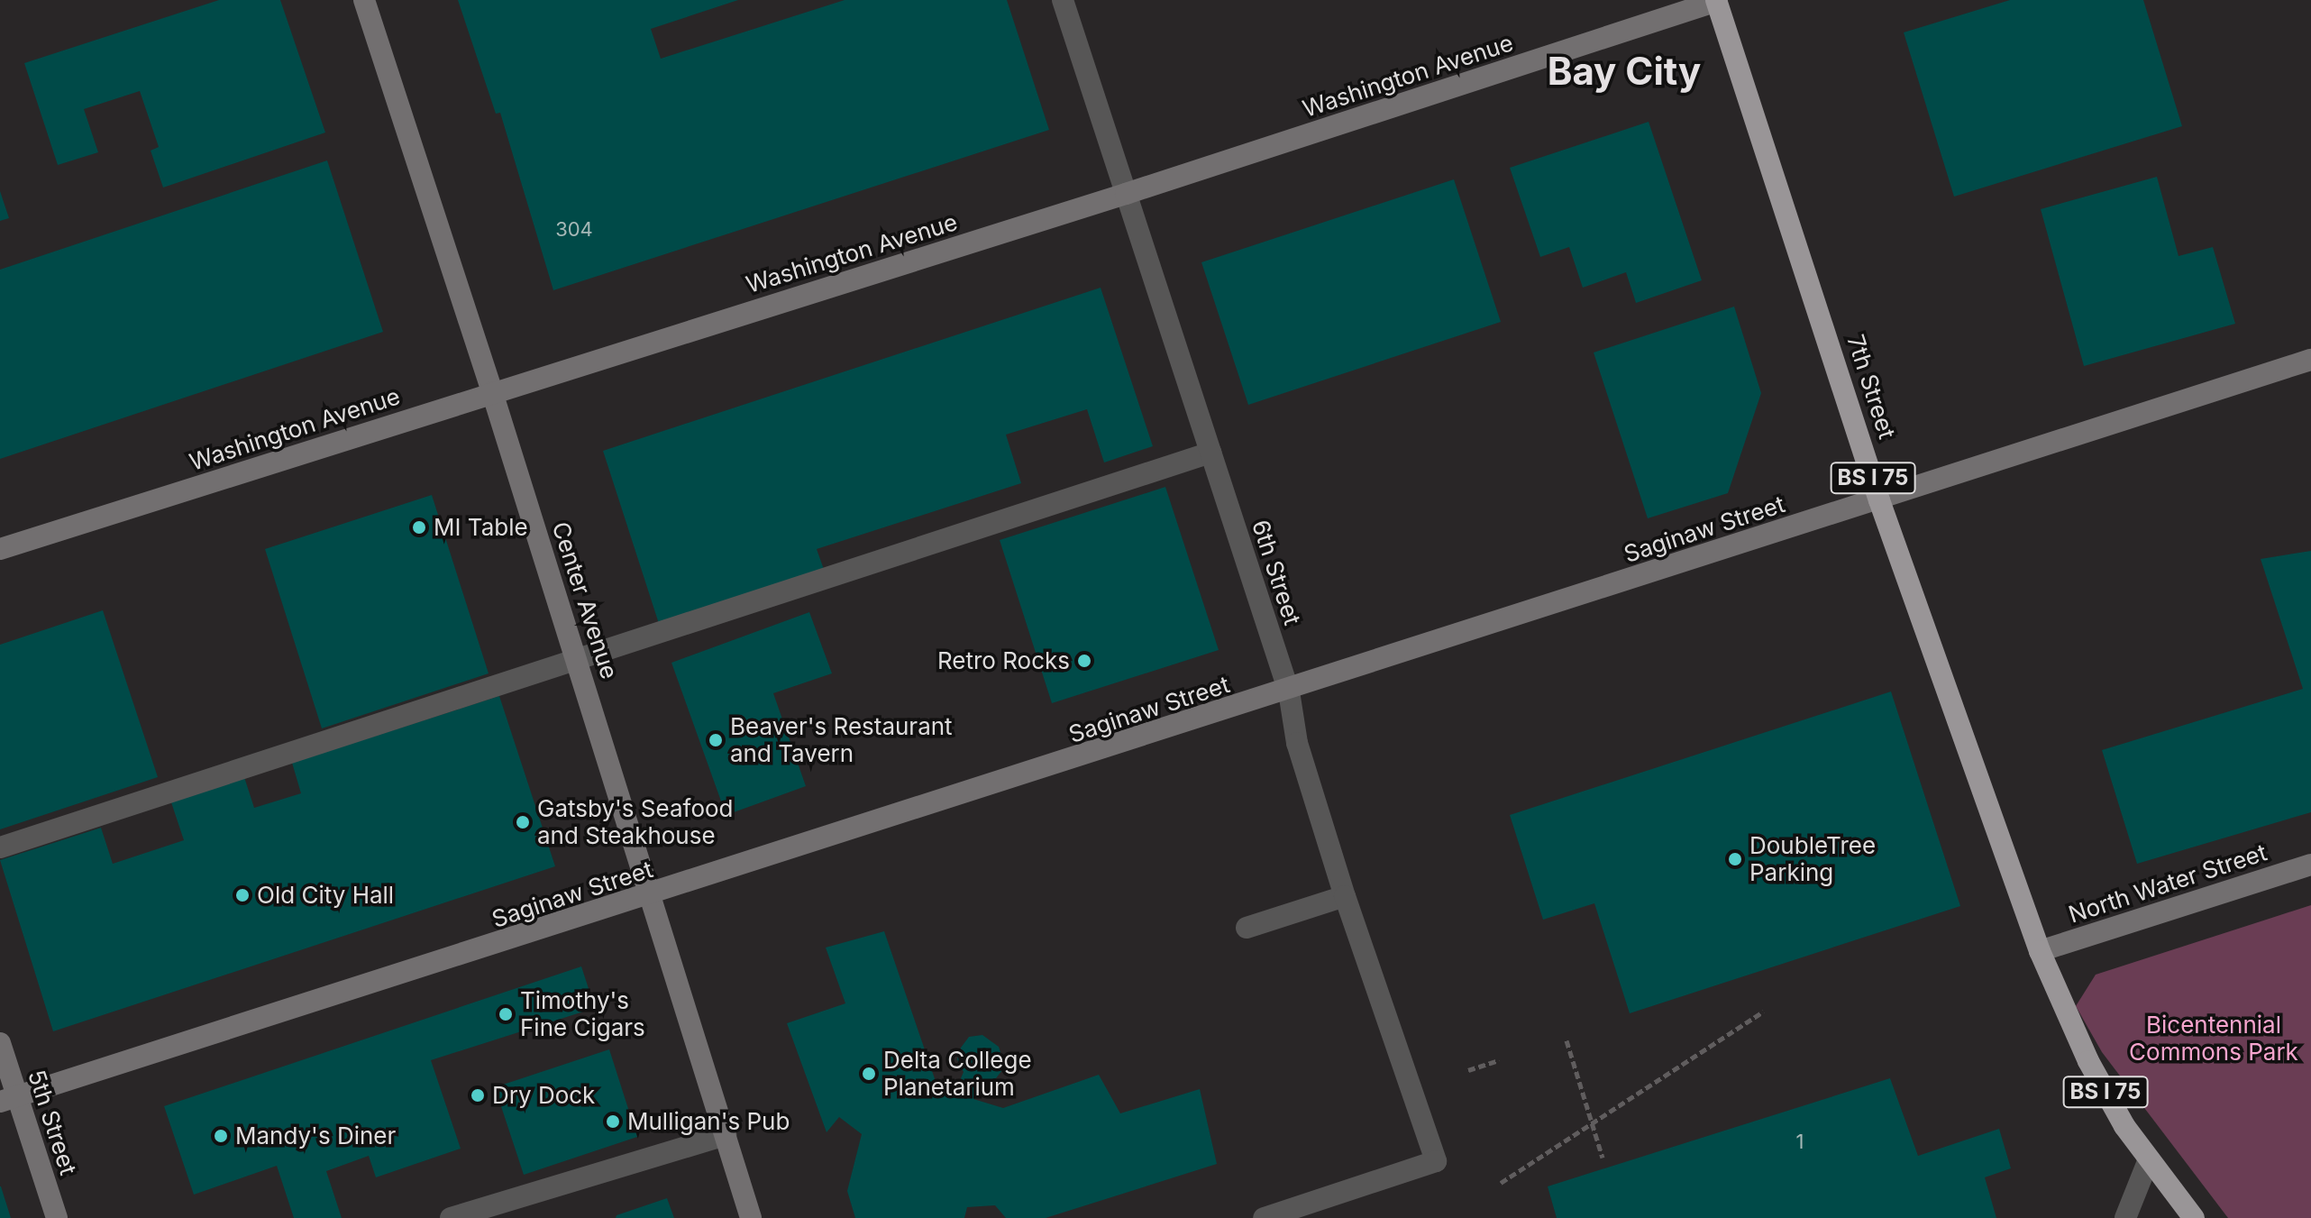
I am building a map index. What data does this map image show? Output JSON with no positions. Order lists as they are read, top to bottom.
{
  "streets": {
    "highway": ["7th Street", "BS I 75"],
    "street": [
      "Washington Avenue",
      "Saginaw Street",
      "6th Street",
      "Center Avenue",
      "North Water Street",
      "5th Street"
    ]
  },
  "crossings": [
    ["Washington Avenue", "7th Street"],
    ["Washington Avenue", "6th Street"],
    ["Washington Avenue", "Center Avenue"],
    ["7th Street", "BS I 75"],
    ["7th Street", "Saginaw Street"],
    ["7th Street", "North Water Street"],
    ["BS I 75", "North Water Street"],
    ["Saginaw Street", "6th Street"],
    ["Saginaw Street", "Center Avenue"],
    ["Saginaw Street", "5th Street"]
  ],
  "districts": ["Bay City"],
  "parks": ["Bicentennial Commons Park"],
  "places": [
    "MI Table",
    "Retro Rocks",
    "Beaver's Restaurant and Tavern",
    "Gatsby's Seafood and Steakhouse",
    "DoubleTree Parking",
    "Old City Hall",
    "Timothy's Fine Cigars",
    "Delta College Planetarium",
    "Dry Dock",
    "Mulligan's Pub",
    "Mandy's Diner"
  ],
  "house_numbers": ["304", "1"]
}
